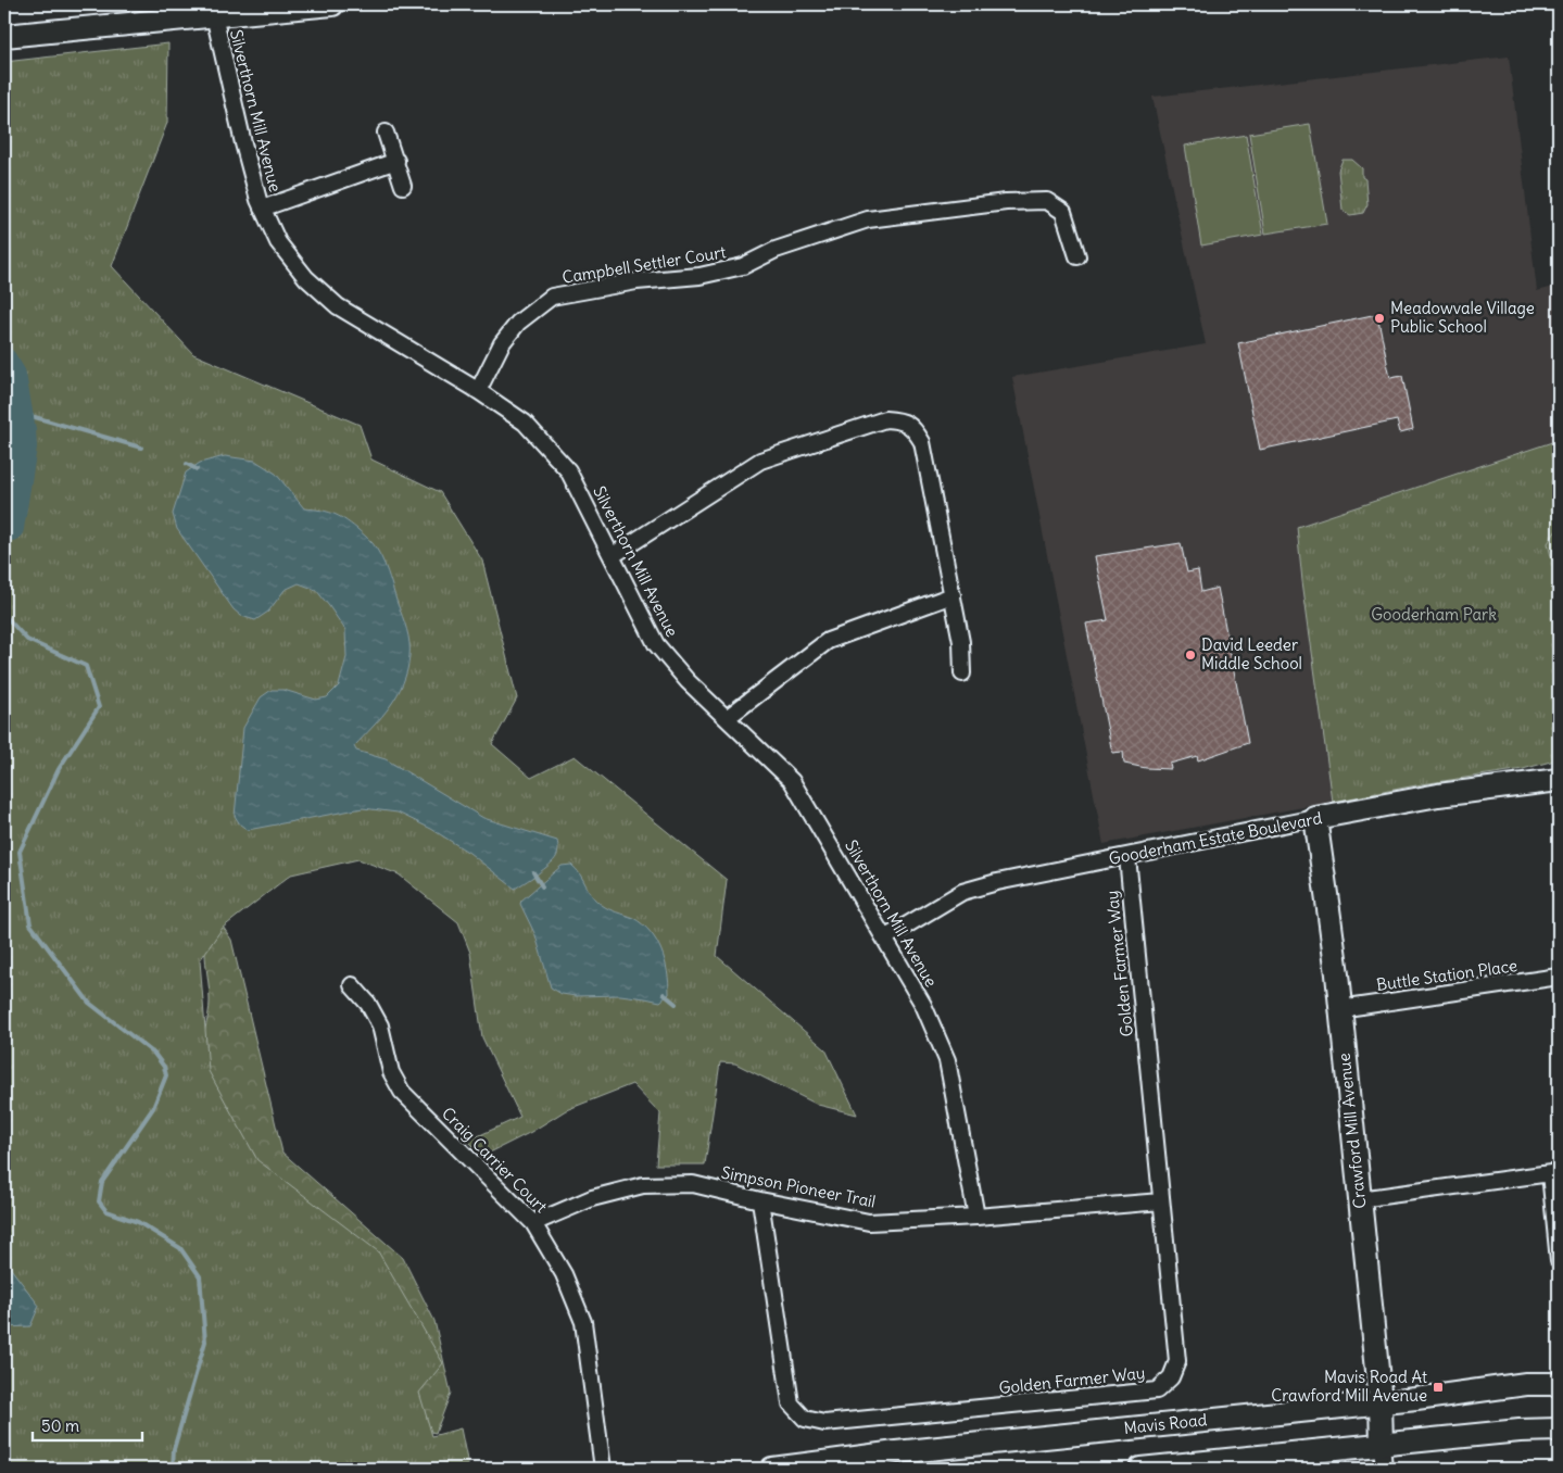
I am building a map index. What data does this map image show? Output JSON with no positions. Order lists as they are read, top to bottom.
{
  "streets": {
    "street": [
      "Silverthorn Mill Avenue",
      "Campbell Settler Court",
      "Gooderham Estate Boulevard",
      "Golden Farmer Way",
      "Buttle Station Place",
      "Crawford Mill Avenue",
      "Craig Carrier Court",
      "Simpson Pioneer Trail",
      "Mavis Road"
    ]
  },
  "crossings": [
    ["Silverthorn Mill Avenue", "Campbell Settler Court"],
    ["Silverthorn Mill Avenue", "Gooderham Estate Boulevard"],
    ["Silverthorn Mill Avenue", "Simpson Pioneer Trail"],
    ["Gooderham Estate Boulevard", "Golden Farmer Way"],
    ["Gooderham Estate Boulevard", "Crawford Mill Avenue"],
    ["Golden Farmer Way", "Simpson Pioneer Trail"],
    ["Buttle Station Place", "Crawford Mill Avenue"],
    ["Crawford Mill Avenue", "Mavis Road"],
    ["Craig Carrier Court", "Simpson Pioneer Trail"]
  ],
  "parks": ["Gooderham Park"],
  "places": {
    "other": ["Meadowvale Village Public School", "David Leeder Middle School"],
    "transit": ["Mavis Road At Crawford Mill Avenue"]
  },
  "scale_bar": "50 m"
}
